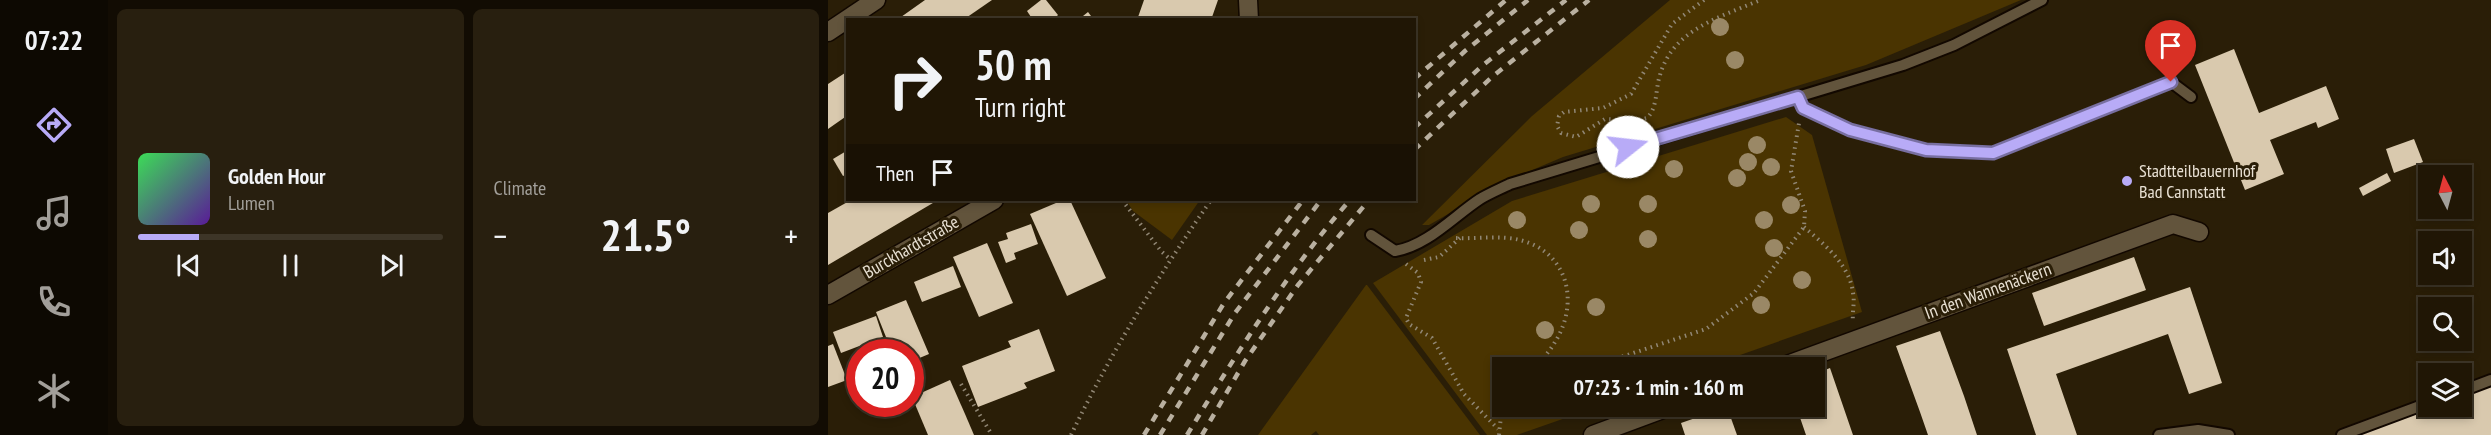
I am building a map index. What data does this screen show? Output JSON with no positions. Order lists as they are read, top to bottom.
{
  "streets": {
    "street": ["Burckhardtstraße", "In den Wannenäckern"]
  },
  "places": ["Stadtteilbauernhof Bad Cannstatt"],
  "north": "top",
  "page": {
    "tabs": "07:22",
    "tile": "Climate",
    "turn": ["50 m", "Turn right"],
    "then": "Then",
    "song": ["Golden Hour", "Lumen"],
    "heat": ["−", "21.5°", "+"],
    "limit": "20",
    "trip": "07:23 · 1 min · 160 m"
  }
}
